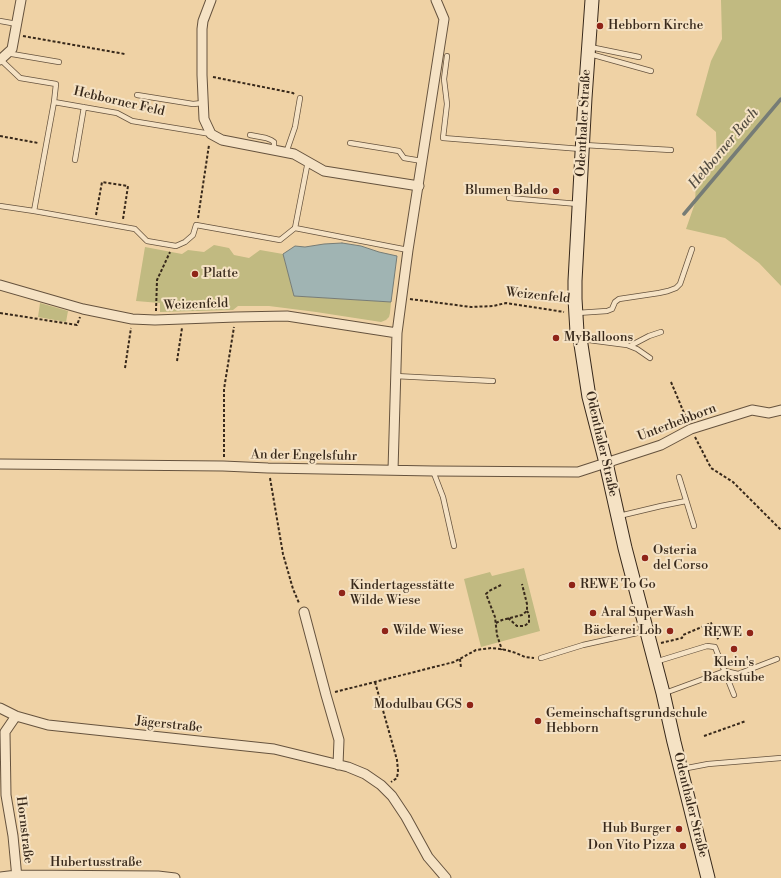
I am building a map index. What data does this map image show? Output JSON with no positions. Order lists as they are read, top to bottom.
{
  "streets": {
    "main road": ["Odenthaler Straße"],
    "street": [
      "Hebborner Feld",
      "Weizenfeld",
      "Unterhebborn",
      "An der Engelsfuhr",
      "Jägerstraße",
      "Hornstraße",
      "Hubertusstraße"
    ]
  },
  "crossings": [
    ["Odenthaler Straße", "Weizenfeld"],
    ["Odenthaler Straße", "Unterhebborn"],
    ["Odenthaler Straße", "An der Engelsfuhr"],
    ["Unterhebborn", "An der Engelsfuhr"],
    ["Jägerstraße", "Hornstraße"],
    ["Hornstraße", "Hubertusstraße"]
  ],
  "water": ["Hebborner Bach"],
  "places": [
    "Hebborn Kirche",
    "Blumen Baldo",
    "Platte",
    "MyBalloons",
    "Osteria del Corso",
    "REWE To Go",
    "Kindertagesstätte Wilde Wiese",
    "Aral SuperWash",
    "Wilde Wiese",
    "Bäckerei Lob",
    "REWE",
    "Klein's Backstube",
    "Modulbau GGS",
    "Gemeinschaftsgrundschule Hebborn",
    "Hub Burger",
    "Don Vito Pizza"
  ]
}
